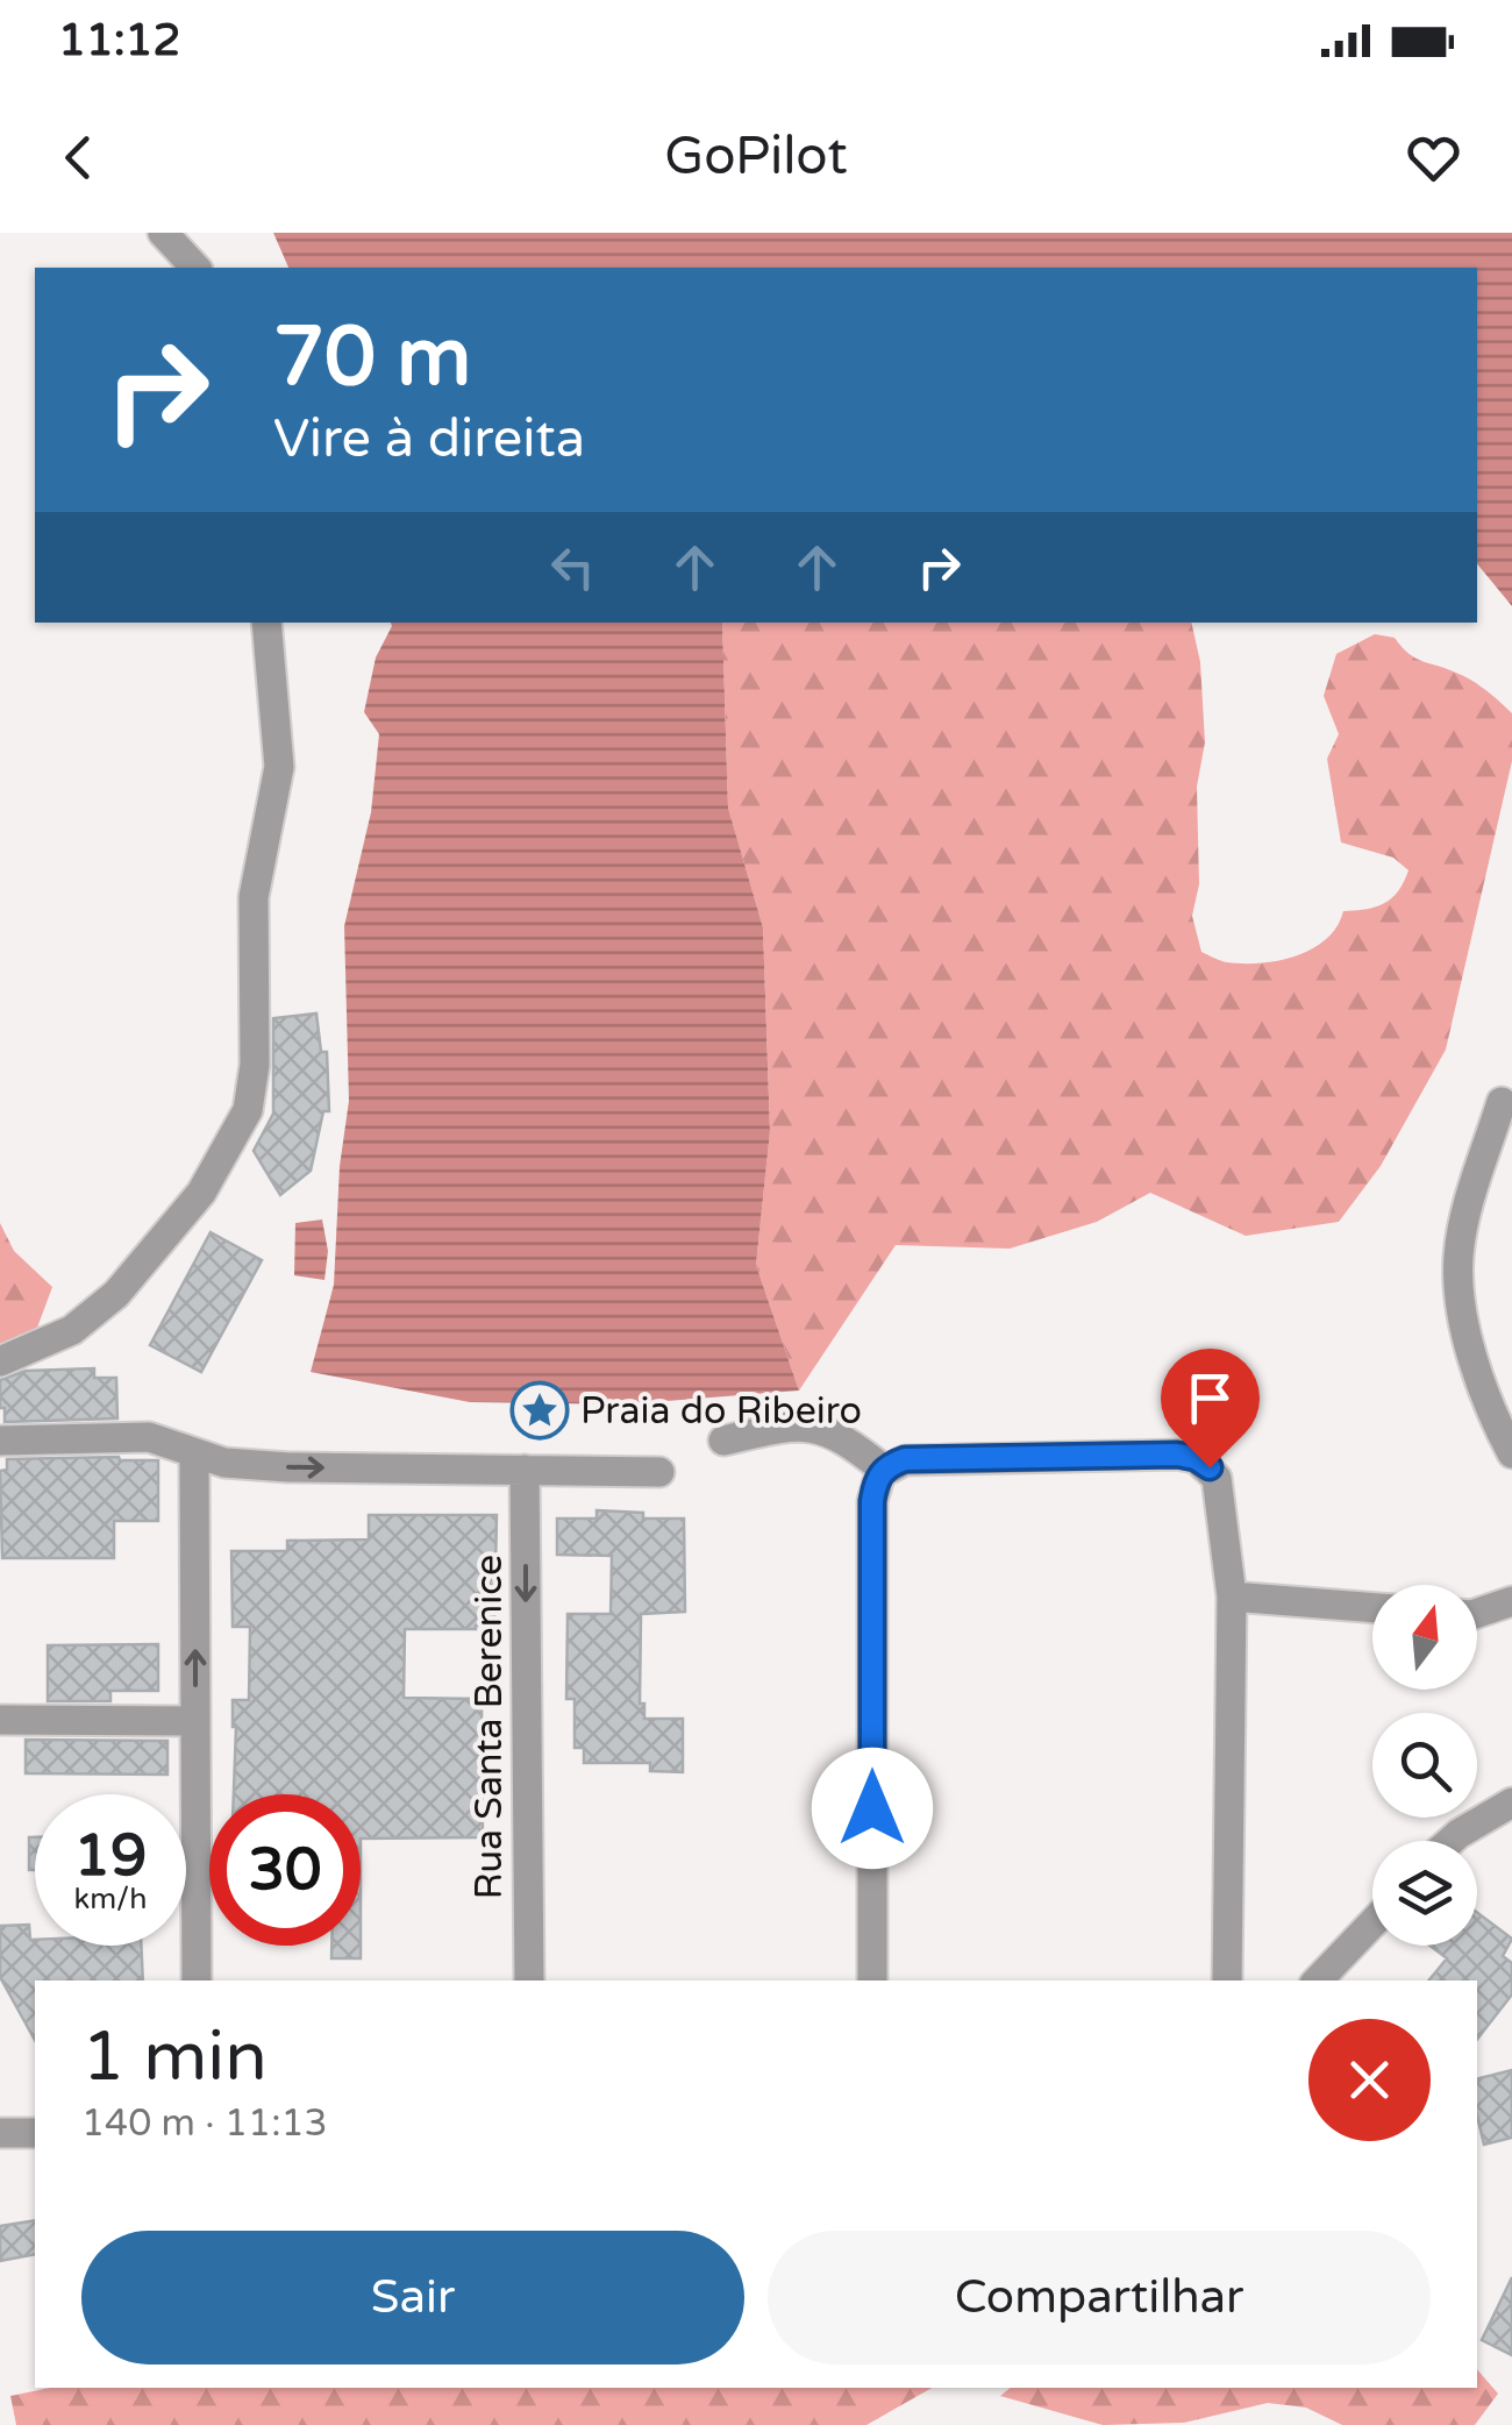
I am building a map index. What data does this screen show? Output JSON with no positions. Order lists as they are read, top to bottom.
{
  "streets": {
    "street": ["Rua Santa Berenice"]
  },
  "one_way": ["Rua Santa Berenice"],
  "places": {
    "place": ["Praia do Ribeiro"]
  },
  "north": "top",
  "page": {
    "status": "11:12",
    "header": "GoPilot",
    "turn": ["70 m", "Vire à direita"],
    "speed": "19 km/h",
    "limit": "30",
    "heading": ["1 min", "140 m · 11:13"],
    "buttons": ["Sair", "Compartilhar"]
  }
}
